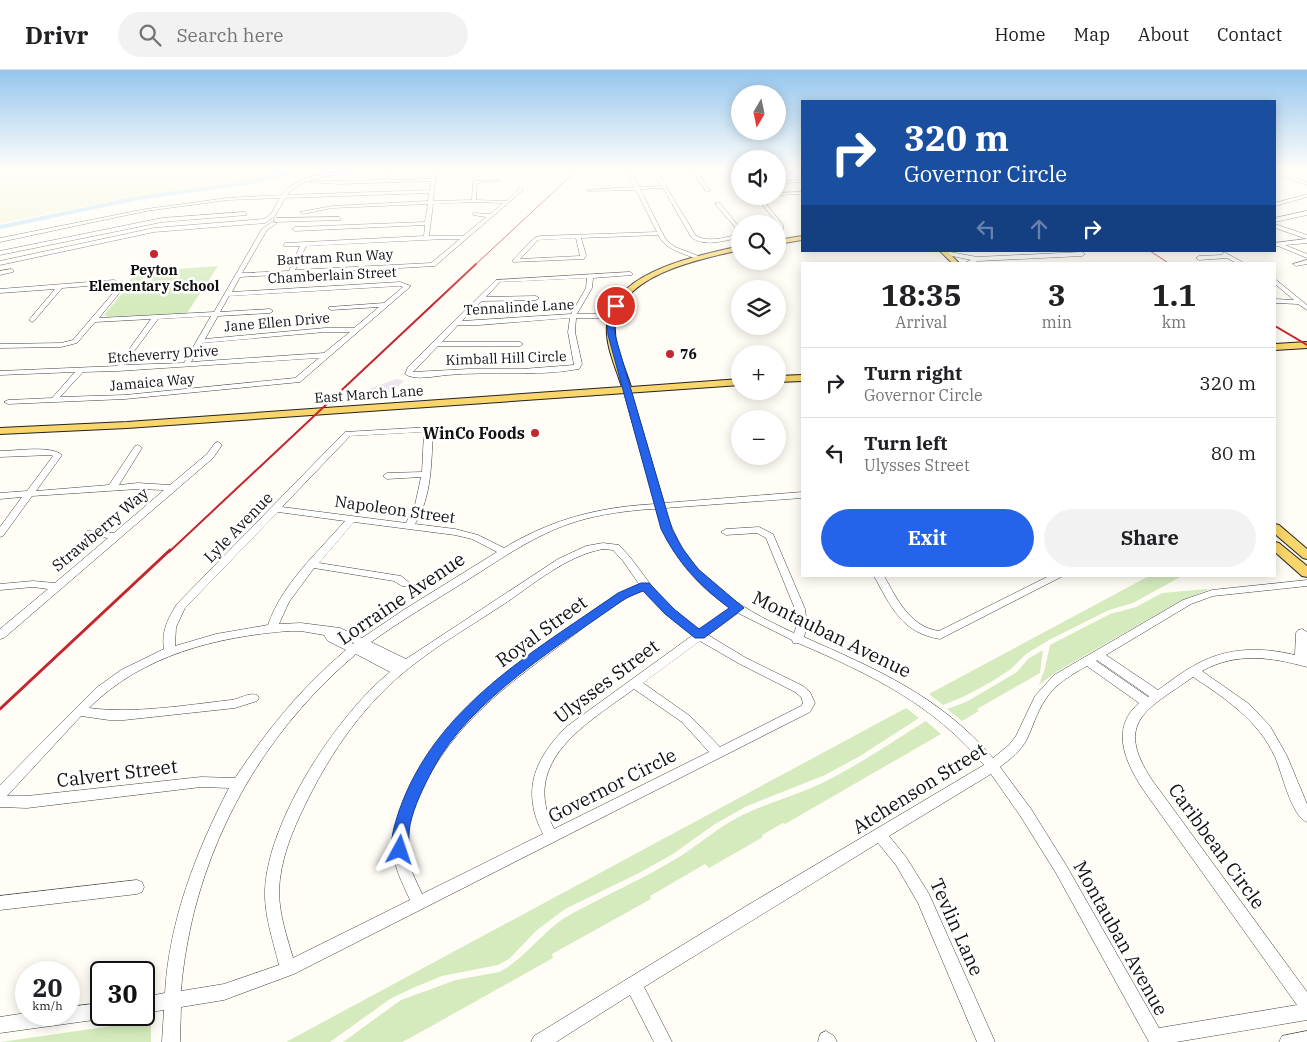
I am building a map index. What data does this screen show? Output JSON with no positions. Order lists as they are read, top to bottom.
{
  "streets": {
    "main road": ["East March Lane"],
    "street": [
      "Bartram Run Way",
      "Chamberlain Street",
      "Tennalinde Lane",
      "Jane Ellen Drive",
      "Etcheverry Drive",
      "Kimball Hill Circle",
      "Jamaica Way",
      "Napoleon Street",
      "Lyle Avenue",
      "Strawberry Way",
      "Lorraine Avenue",
      "Royal Street",
      "Montauban Avenue",
      "Ulysses Street",
      "Calvert Street",
      "Governor Circle",
      "Atchenson Street",
      "Caribbean Circle",
      "Tevlin Lane"
    ]
  },
  "crossings": [
    ["Tennalinde Lane", "Kimball Hill Circle"],
    ["Etcheverry Drive", "Jamaica Way"],
    ["East March Lane", "Montauban Avenue"],
    ["Napoleon Street", "Lyle Avenue"],
    ["Napoleon Street", "Lorraine Avenue"],
    ["Lorraine Avenue", "Montauban Avenue"],
    ["Lorraine Avenue", "Calvert Street"],
    ["Royal Street", "Governor Circle"],
    ["Montauban Avenue", "Ulysses Street"],
    ["Montauban Avenue", "Atchenson Street"],
    ["Ulysses Street", "Governor Circle"],
    ["Atchenson Street", "Tevlin Lane"]
  ],
  "places": ["Peyton Elementary School", "76", "WinCo Foods"],
  "north": "bottom",
  "page": {
    "header": "Drivr",
    "search": "Search here",
    "nav": [
      "Home",
      "Map",
      "About",
      "Contact"
    ],
    "map_buttons": ["+", "−"],
    "turn": ["320 m", "Governor Circle"],
    "eta": [
      "18:35",
      "Arrival",
      "3",
      "min",
      "1.1",
      "km"
    ],
    "list": [
      {
        "name": "Turn right",
        "note": "Governor Circle",
        "value": "320 m"
      },
      {
        "name": "Turn left",
        "note": "Ulysses Street",
        "value": "80 m"
      }
    ],
    "buttons": ["Exit", "Share"],
    "speed": "20 km/h",
    "limit": "30"
  }
}
